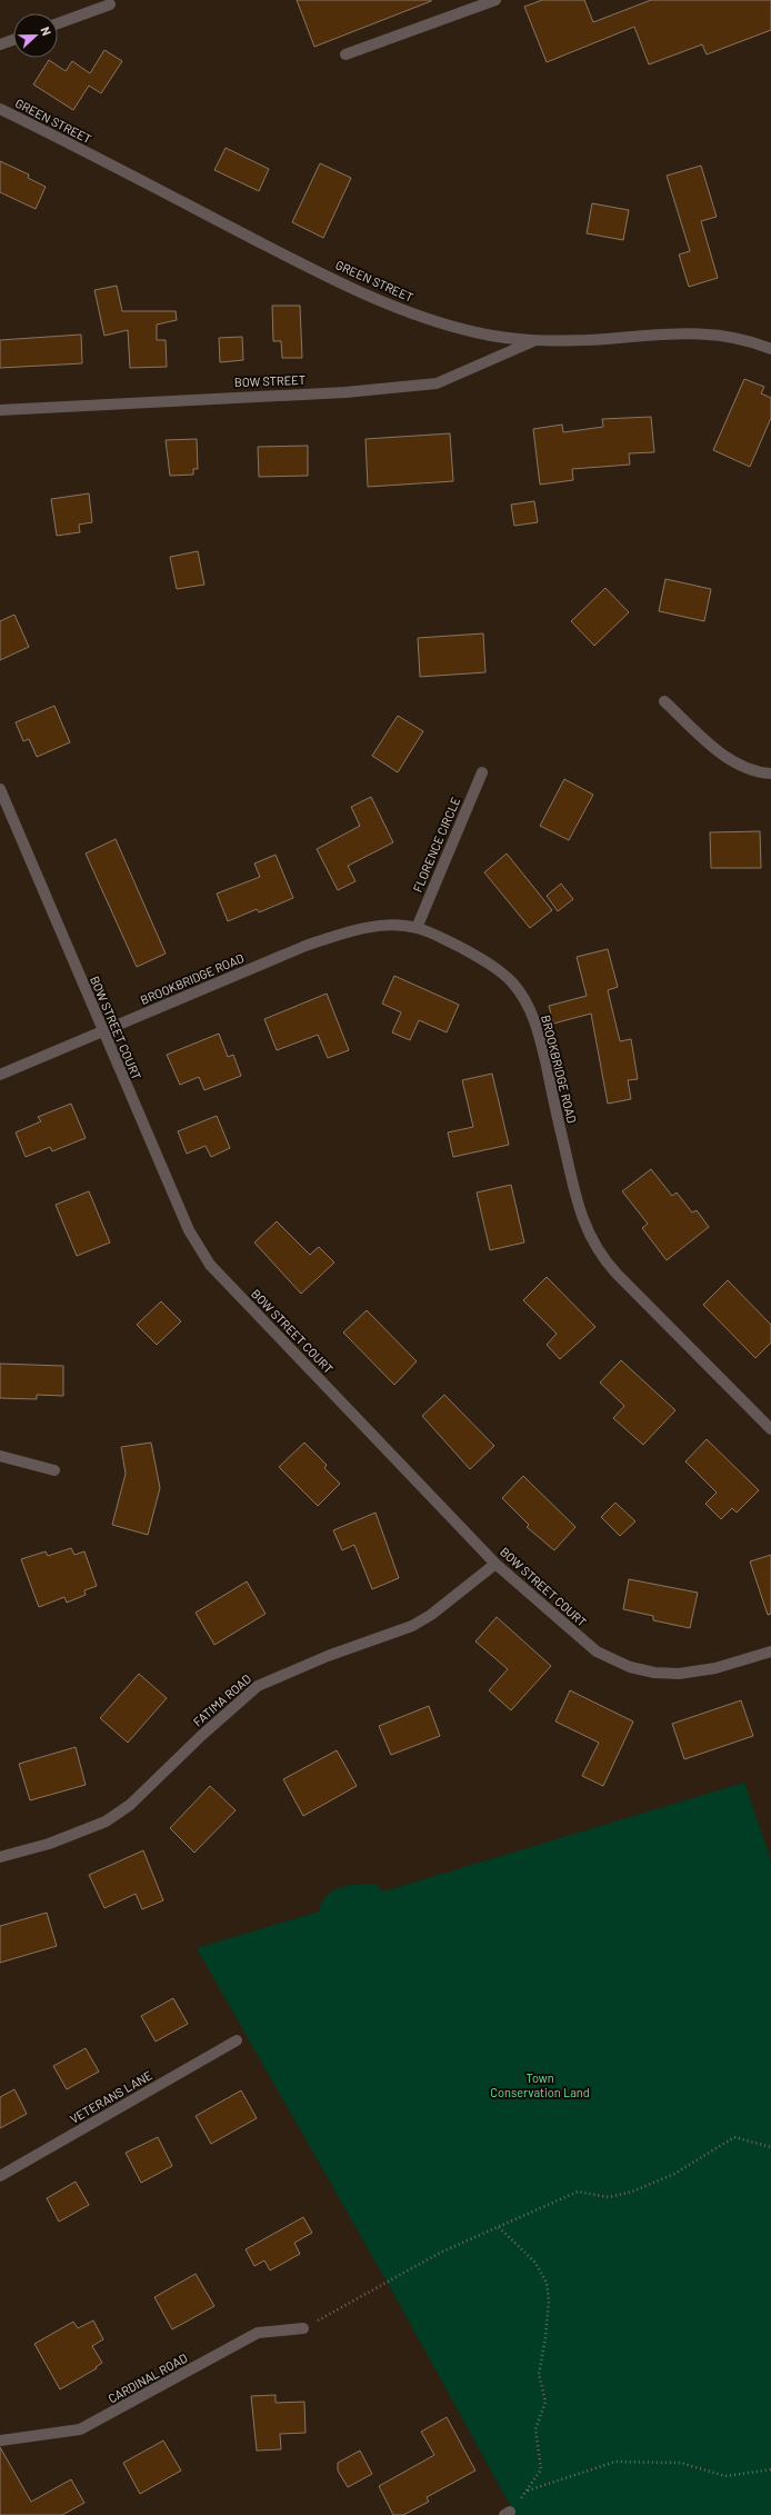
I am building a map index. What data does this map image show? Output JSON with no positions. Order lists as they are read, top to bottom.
{
  "streets": {
    "street": [
      "GREEN STREET",
      "BOW STREET",
      "FLORENCE CIRCLE",
      "BROOKBRIDGE ROAD",
      "BOW STREET COURT",
      "FATIMA ROAD",
      "VETERANS LANE",
      "CARDINAL ROAD"
    ]
  },
  "crossings": [
    ["GREEN STREET", "BOW STREET"],
    ["FLORENCE CIRCLE", "BROOKBRIDGE ROAD"],
    ["BROOKBRIDGE ROAD", "BOW STREET COURT"],
    ["BOW STREET COURT", "FATIMA ROAD"]
  ],
  "parks": ["Town Conservation Land"],
  "north": "right"
}
